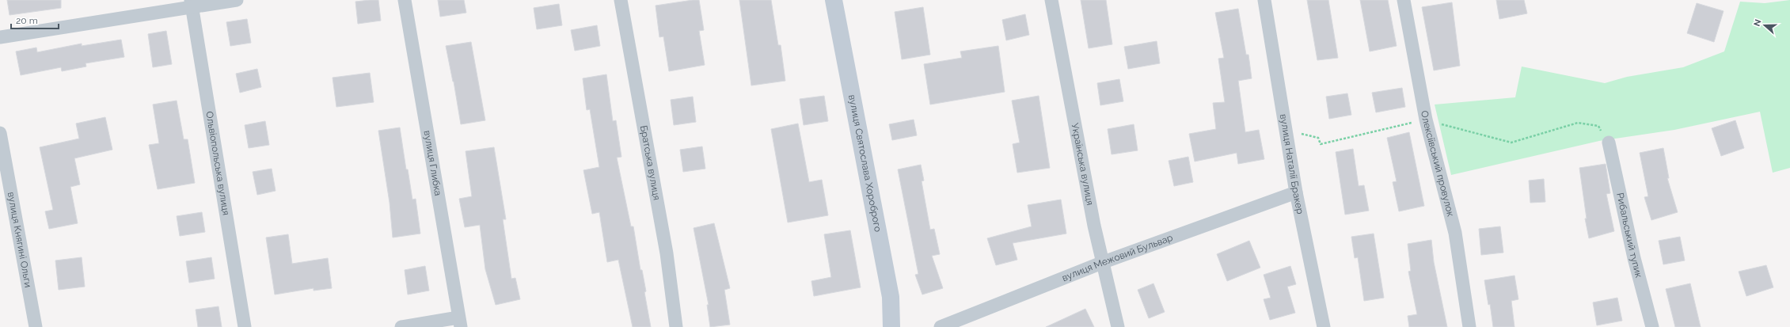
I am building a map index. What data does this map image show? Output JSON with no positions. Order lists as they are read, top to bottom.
{
  "streets": {
    "street": [
      "Ольвіопольська вулиця",
      "Братська вулиця",
      "вулиця Святослава Хороброго",
      "Олексіївський провулок",
      "вулиця Глибка",
      "Українська вулиця",
      "вулиця Наталії Бракер",
      "Рибальський тупик",
      "вулиця Княгині Ольги",
      "вулиця Межовий Бульвар"
    ]
  },
  "crossings": [
    ["Українська вулиця", "вулиця Межовий Бульвар"],
    ["вулиця Наталії Бракер", "вулиця Межовий Бульвар"]
  ],
  "scale_bar": "20 m",
  "north": "left"
}
